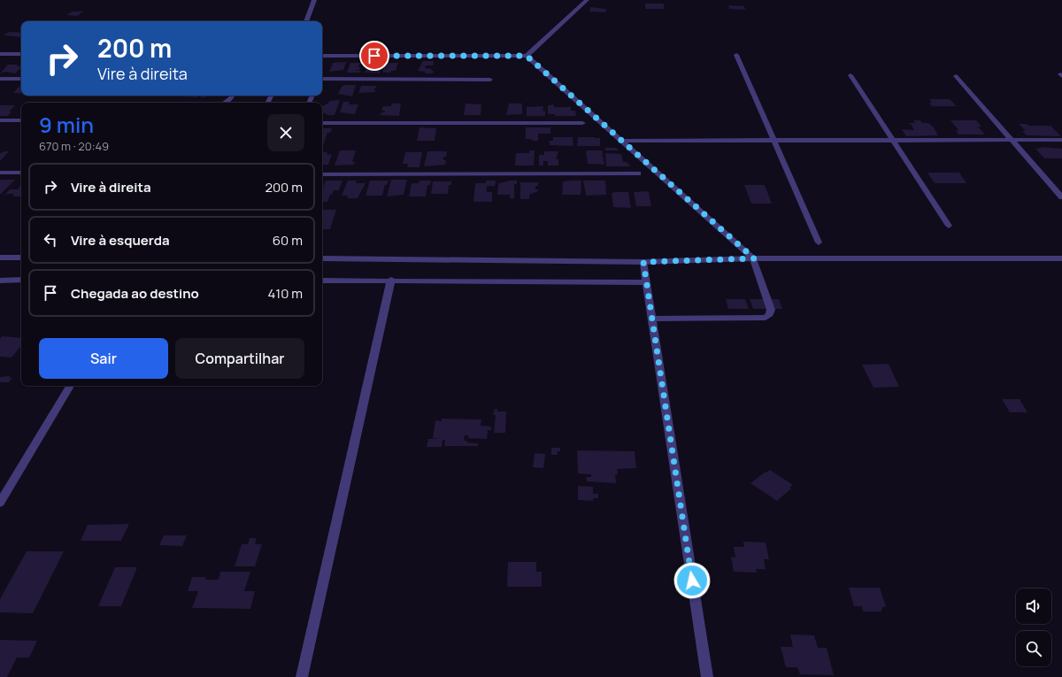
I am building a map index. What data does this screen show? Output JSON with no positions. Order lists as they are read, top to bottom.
{
  "page": {
    "turn": ["200 m", "Vire à direita"],
    "heading": ["9 min", "670 m · 20:49"],
    "list": [
      {
        "name": "Vire à direita",
        "value": "200 m"
      },
      {
        "name": "Vire à esquerda",
        "value": "60 m"
      },
      {
        "name": "Chegada ao destino",
        "value": "410 m"
      }
    ],
    "buttons": ["Sair", "Compartilhar"]
  }
}
